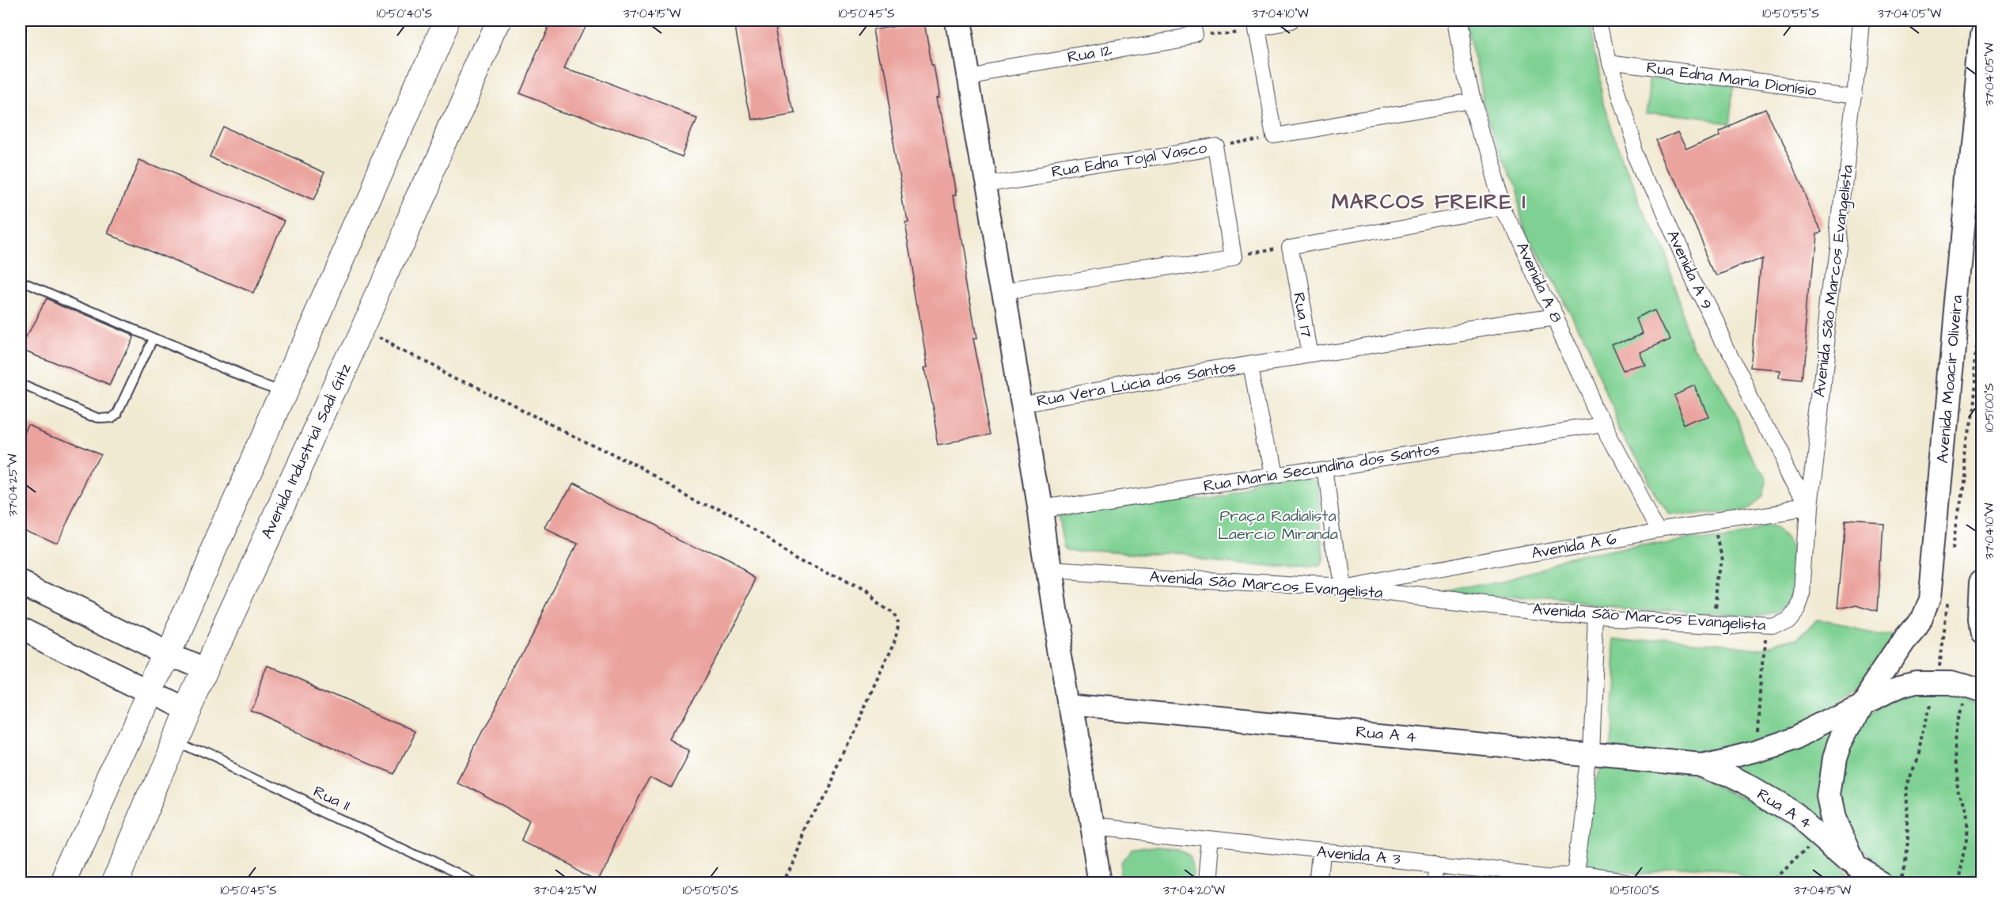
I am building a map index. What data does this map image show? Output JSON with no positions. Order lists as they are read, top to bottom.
{
  "streets": {
    "main road": ["Avenida Industrial Sadi Gitz"],
    "street": [
      "Rua 12",
      "Rua Edna Maria Dionísio",
      "Rua Edna Tojal Vasco",
      "Avenida A 9",
      "Avenida São Marcos Evangelista",
      "Avenida A 8",
      "Rua 17",
      "Avenida Moacir Oliveira",
      "Rua Vera Lúcia dos Santos",
      "Rua Maria Secundina dos Santos",
      "Avenida A 6",
      "Rua A 4",
      "Avenida A 3"
    ],
    "lane": ["Rua 11"]
  },
  "crossings": [
    ["Rua Edna Maria Dionísio", "Avenida A 9"],
    ["Rua Edna Maria Dionísio", "Avenida São Marcos Evangelista"],
    ["Avenida A 9", "Avenida São Marcos Evangelista"],
    ["Avenida A 9", "Avenida A 6"],
    ["Avenida São Marcos Evangelista", "Avenida A 6"],
    ["Avenida A 8", "Rua 17"],
    ["Avenida A 8", "Rua Maria Secundina dos Santos"],
    ["Avenida A 8", "Avenida A 6"],
    ["Avenida Moacir Oliveira", "Rua A 4"],
    ["Rua Vera Lúcia dos Santos", "Rua Maria Secundina dos Santos"],
    ["Avenida Industrial Sadi Gitz", "Rua 11"]
  ],
  "districts": ["MARCOS FREIRE I"],
  "parks": ["Praça Radialista Laercio Miranda"],
  "coordinates": [
    "10°50'40\"S",
    "37°04'15\"W",
    "10°50'45\"S",
    "37°04'10\"W",
    "10°50'55\"S",
    "37°04'05\"W",
    "10°51'00\"S",
    "37°04'25\"W",
    "10°50'50\"S",
    "37°04'20\"W"
  ]
}
